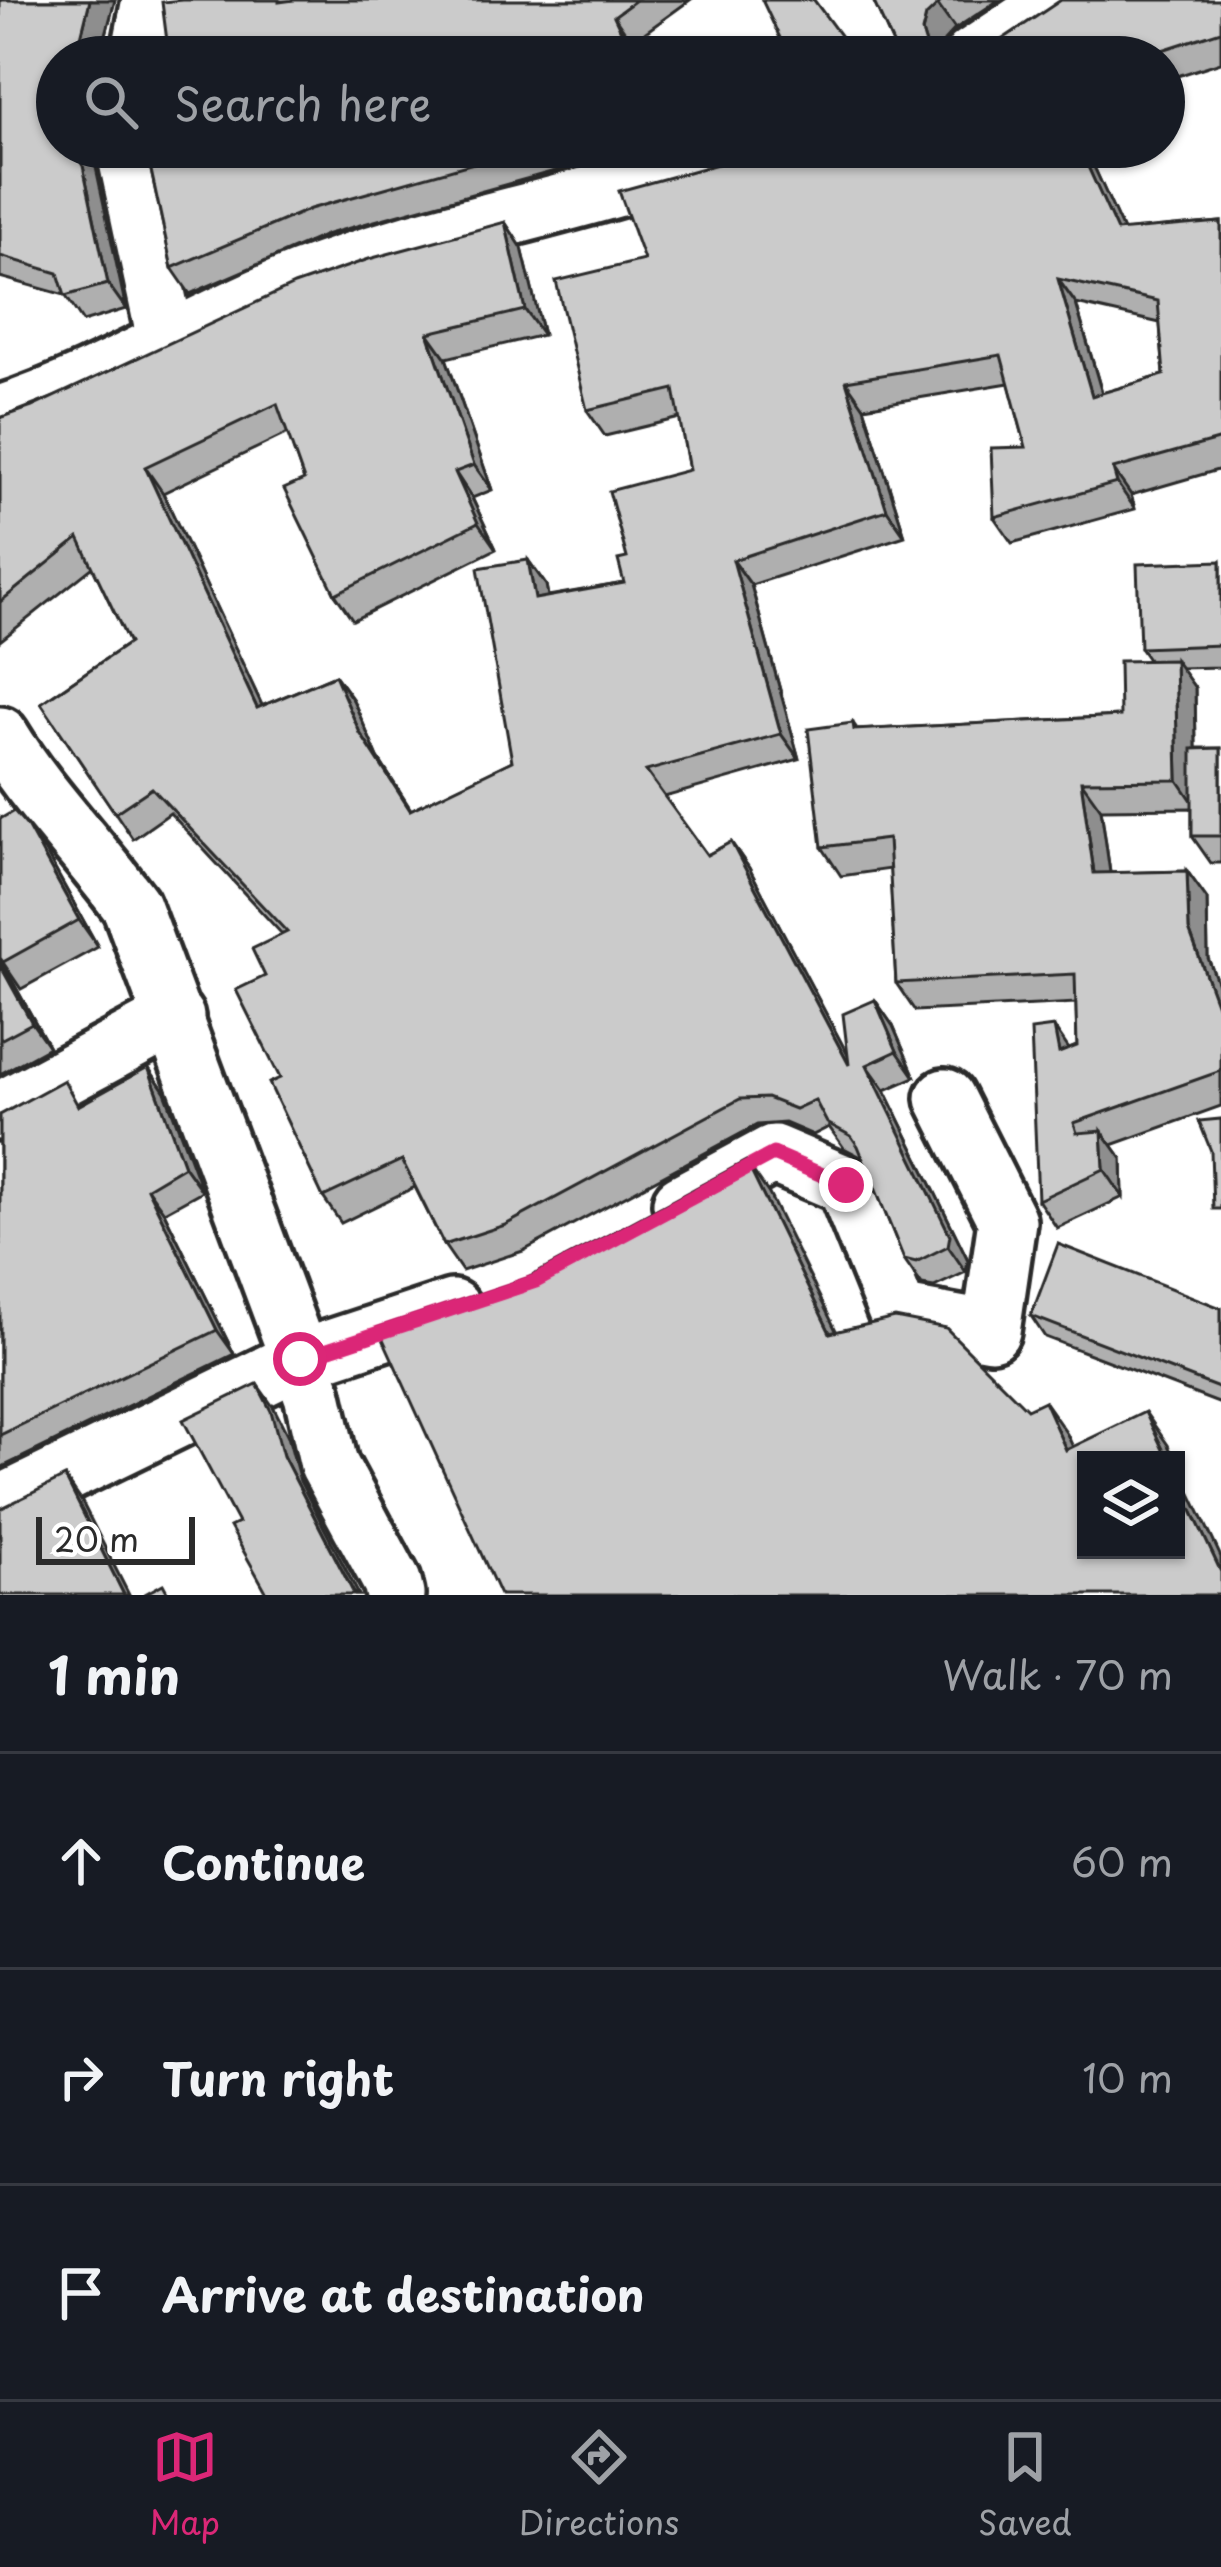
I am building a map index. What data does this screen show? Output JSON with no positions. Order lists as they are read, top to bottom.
{
  "scale_bar": "20 m",
  "page": {
    "search": "Search here",
    "scale": "20 m",
    "heading": ["1 min", "Walk · 70 m"],
    "list": [
      ["Continue", "60 m"],
      ["Turn right", "10 m"],
      "Arrive at destination"
    ],
    "nav": ["Map", "Directions", "Saved"]
  }
}
